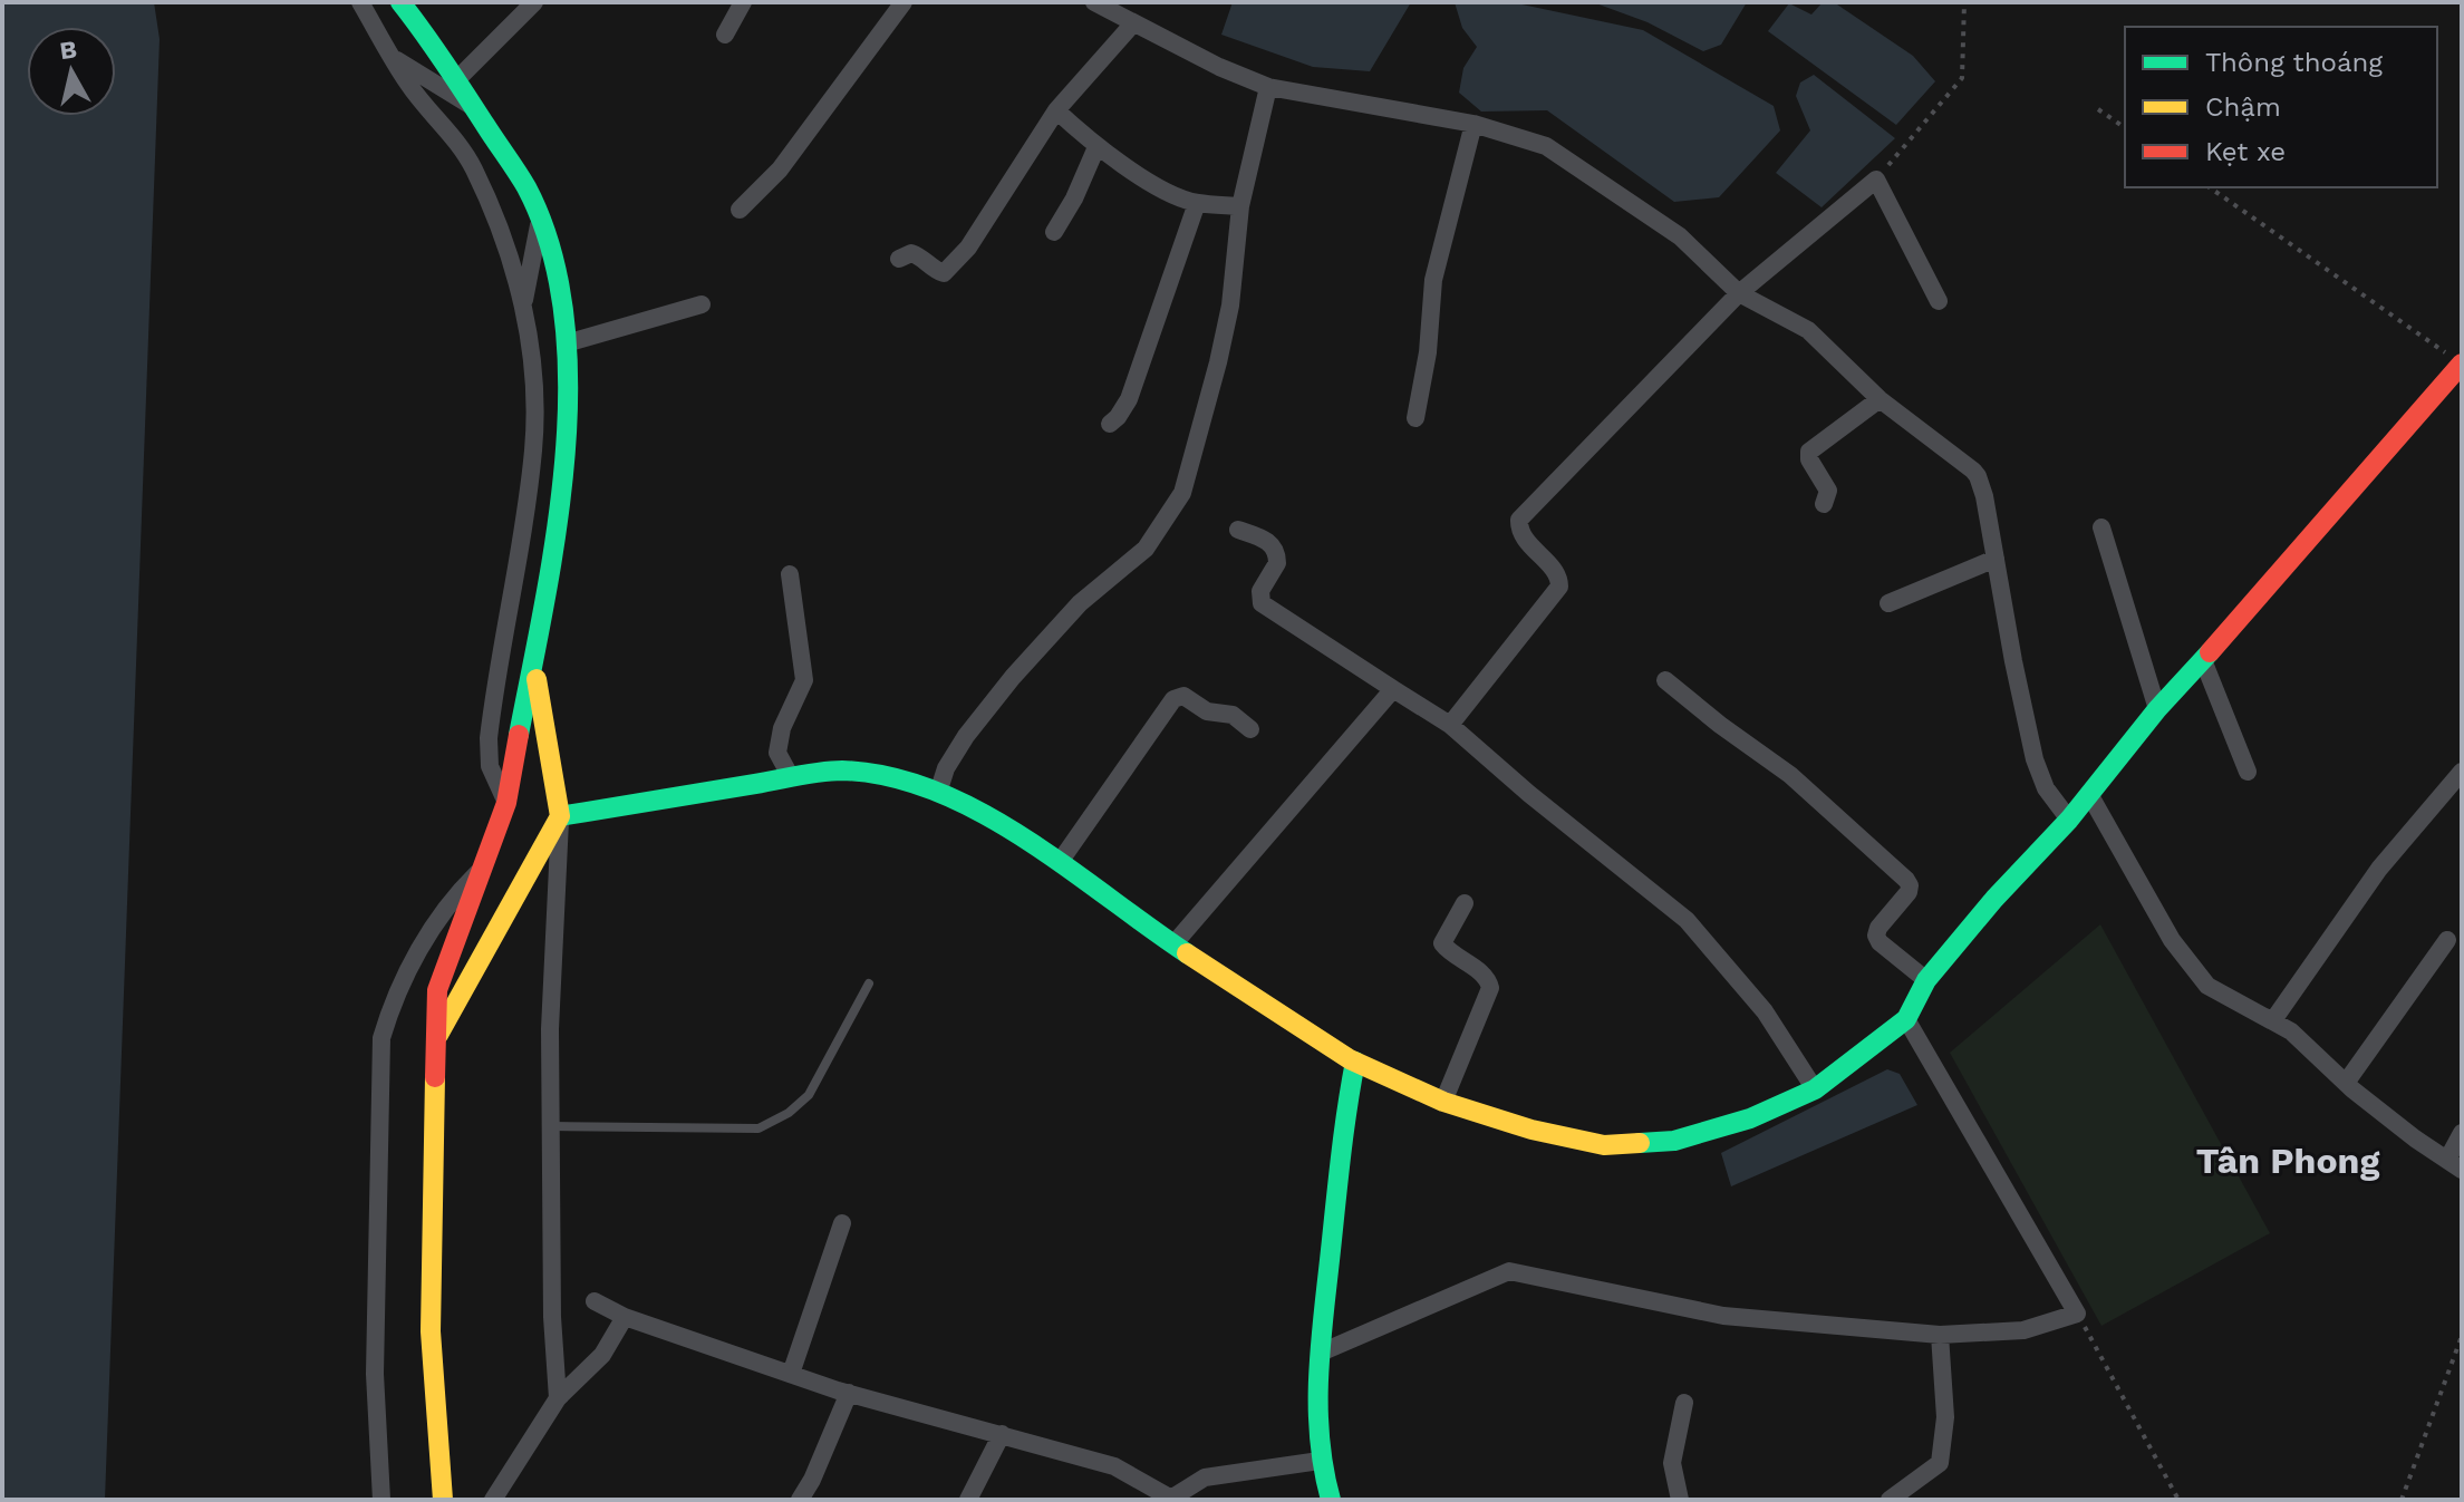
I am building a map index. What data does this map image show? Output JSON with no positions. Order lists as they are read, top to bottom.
{
  "districts": ["Tân Phong"],
  "legend": ["Thông thoáng", "Chậm", "Kẹt xe"],
  "north": "top"
}
